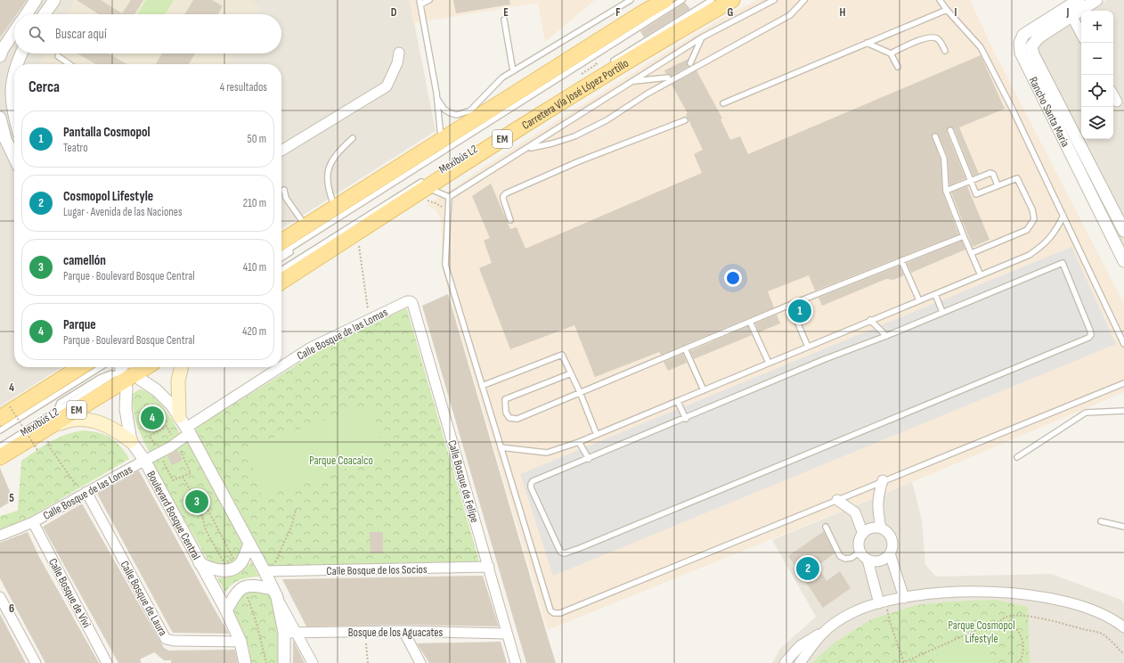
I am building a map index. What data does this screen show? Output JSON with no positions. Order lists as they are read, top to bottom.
{
  "streets": {
    "main road": ["Carretera Vía José López Portillo", "EM"],
    "street": [
      "Rancho Santa Maria",
      "Calle Bosque de las Lomas",
      "Calle Bosque de Felipe",
      "Boulevard Bosque Central",
      "Calle Bosque de los Socios",
      "Calle Bosque de Vivi",
      "Calle Bosque de Laura",
      "Bosque de los Aguacates"
    ],
    "lane": ["Mexibús L2"]
  },
  "crossings": [
    ["Carretera Vía José López Portillo", "Mexibús L2"],
    ["EM", "Mexibús L2"],
    ["EM", "Boulevard Bosque Central"],
    ["Mexibús L2", "Boulevard Bosque Central"],
    ["Calle Bosque de las Lomas", "Calle Bosque de Felipe"],
    ["Calle Bosque de las Lomas", "Boulevard Bosque Central"],
    ["Calle Bosque de las Lomas", "Calle Bosque de Vivi"],
    ["Calle Bosque de las Lomas", "Calle Bosque de Laura"],
    ["Calle Bosque de Felipe", "Calle Bosque de los Socios"],
    ["Calle Bosque de Felipe", "Bosque de los Aguacates"],
    ["Boulevard Bosque Central", "Calle Bosque de Laura"]
  ],
  "parks": ["Parque Coacalco", "Parque Cosmopol Lifestyle"],
  "page": {
    "map_buttons": ["+", "−"],
    "search": "Buscar aquí",
    "heading": ["Cerca", "4 resultados"],
    "list": [
      {
        "mark": "1",
        "name": "Pantalla Cosmopol",
        "note": "Teatro",
        "value": "50 m"
      },
      {
        "mark": "2",
        "name": "Cosmopol Lifestyle",
        "note": "Lugar · Avenida de las Naciones",
        "value": "210 m"
      },
      {
        "mark": "3",
        "name": "camellón",
        "note": "Parque · Boulevard Bosque Central",
        "value": "410 m"
      },
      {
        "mark": "4",
        "name": "Parque",
        "note": "Parque · Boulevard Bosque Central",
        "value": "420 m"
      }
    ],
    "pins": [
      "1",
      "4",
      "3",
      "2"
    ]
  },
  "grid": {
    "columns": [
      "D",
      "E",
      "F",
      "G",
      "H",
      "I",
      "J"
    ],
    "rows": ["4", "5", "6"]
  }
}
